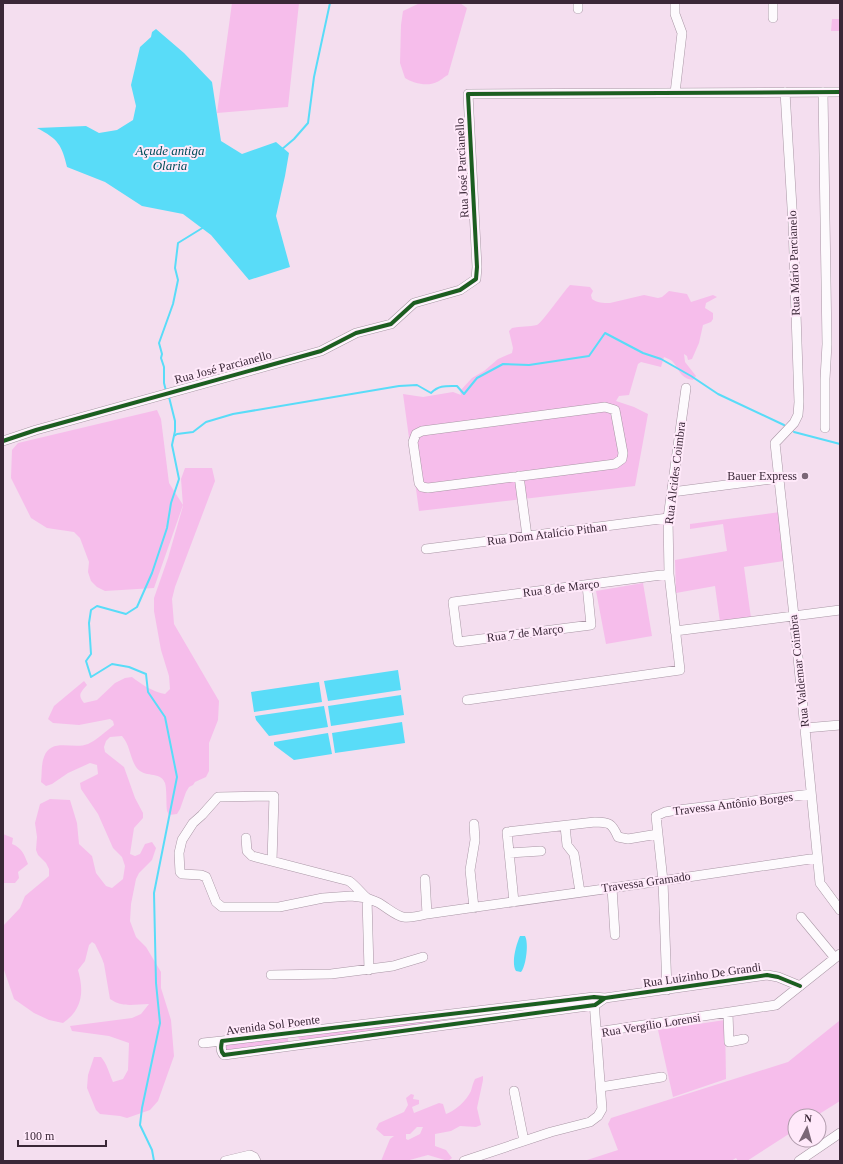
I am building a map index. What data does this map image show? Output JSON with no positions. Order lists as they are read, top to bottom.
{
  "streets": {
    "street": [
      "Rua José Parcianello",
      "Rua Mário Parcianelo",
      "Rua Alcides Coimbra",
      "Rua Dom Atalício Pithan",
      "Rua 8 de Março",
      "Rua 7 de Março",
      "Rua Valdemar Coimbra",
      "Travessa Antônio Borges",
      "Travessa Gramado",
      "Rua Luizinho De Grandi",
      "Avenida Sol Poente",
      "Rua Vergílio Lorensi"
    ]
  },
  "crossings": [
    ["Rua José Parcianello", "Rua Mário Parcianelo"],
    ["Rua Mário Parcianelo", "Rua Valdemar Coimbra"],
    ["Rua Alcides Coimbra", "Rua Dom Atalício Pithan"],
    ["Rua Alcides Coimbra", "Rua 8 de Março"],
    ["Rua 8 de Março", "Rua 7 de Março"],
    ["Rua Valdemar Coimbra", "Travessa Antônio Borges"],
    ["Rua Valdemar Coimbra", "Travessa Gramado"],
    ["Rua Luizinho De Grandi", "Avenida Sol Poente"],
    ["Rua Luizinho De Grandi", "Rua Vergílio Lorensi"]
  ],
  "water": ["Açude antiga Olaria"],
  "places": ["Bauer Express"],
  "scale_bar": "100 m",
  "north": "top"
}
